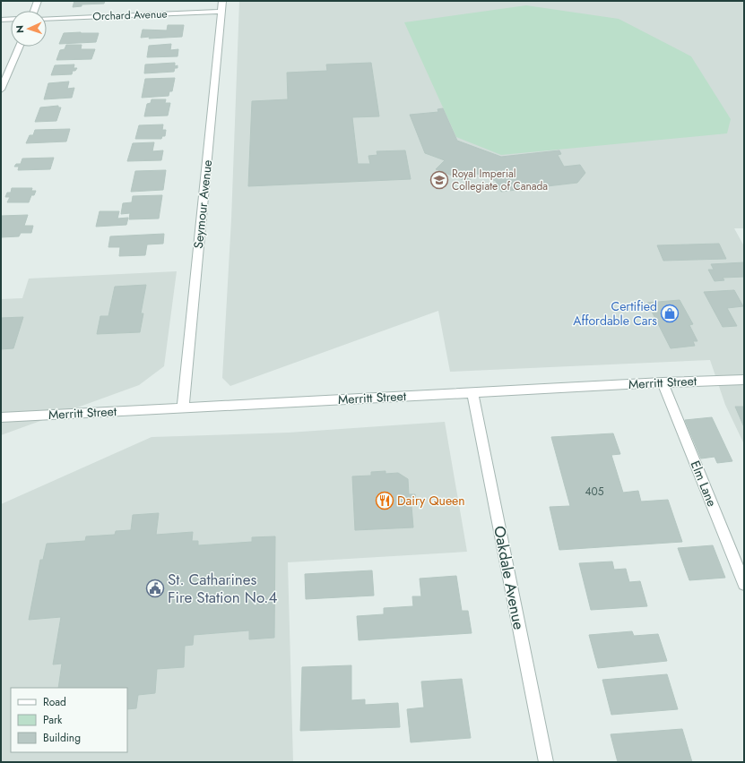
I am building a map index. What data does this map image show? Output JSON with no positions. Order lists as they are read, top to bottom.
{
  "streets": {
    "street": [
      "Orchard Avenue",
      "Seymour Avenue",
      "Merritt Street",
      "Elm Lane",
      "Oakdale Avenue"
    ]
  },
  "crossings": [
    ["Orchard Avenue", "Seymour Avenue"],
    ["Seymour Avenue", "Merritt Street"],
    ["Merritt Street", "Elm Lane"],
    ["Merritt Street", "Oakdale Avenue"]
  ],
  "places": {
    "school or university": ["Royal Imperial Collegiate of Canada"],
    "shop": ["Certified Affordable Cars"],
    "restaurant": ["Dairy Queen"],
    "public building": ["St. Catharines Fire Station No.4"]
  },
  "house_numbers": ["405"],
  "legend": ["Road", "Park", "Building"],
  "north": "left"
}
